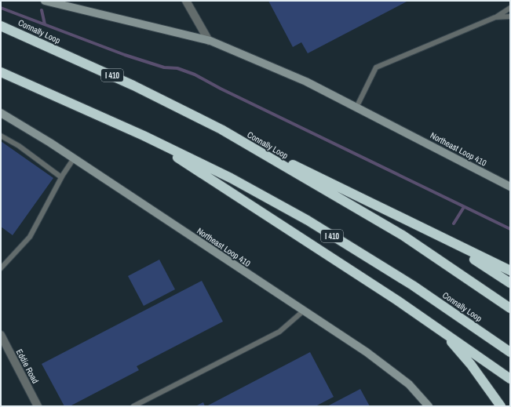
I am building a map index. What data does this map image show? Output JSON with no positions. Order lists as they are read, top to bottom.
{
  "streets": {
    "highway": ["Connally Loop", "I 410"],
    "main road": ["Northeast Loop 410"],
    "street": ["Eddie Road"]
  }
}
